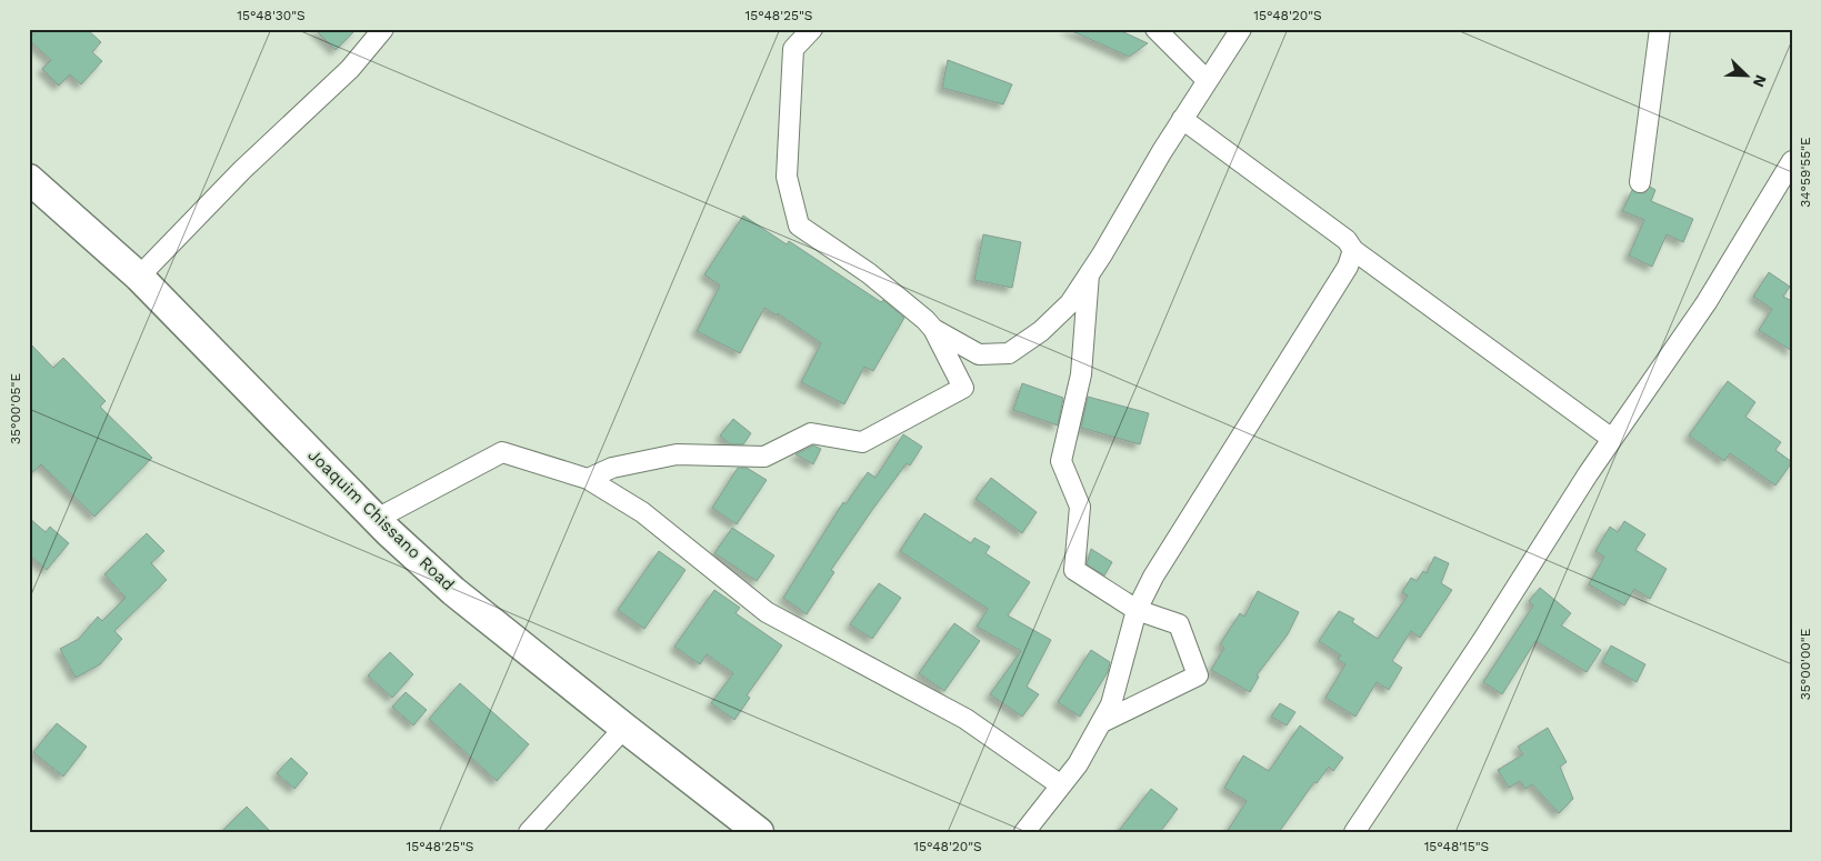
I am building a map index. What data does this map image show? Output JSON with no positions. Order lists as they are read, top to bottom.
{
  "streets": {
    "highway": ["Joaquim Chissano Road"]
  },
  "north": "bottom right",
  "coordinates": [
    "15°48'30\"S",
    "15°48'25\"S",
    "15°48'20\"S",
    "34°59'55\"E",
    "35°00'05\"E",
    "35°00'00\"E",
    "15°48'15\"S"
  ]
}
